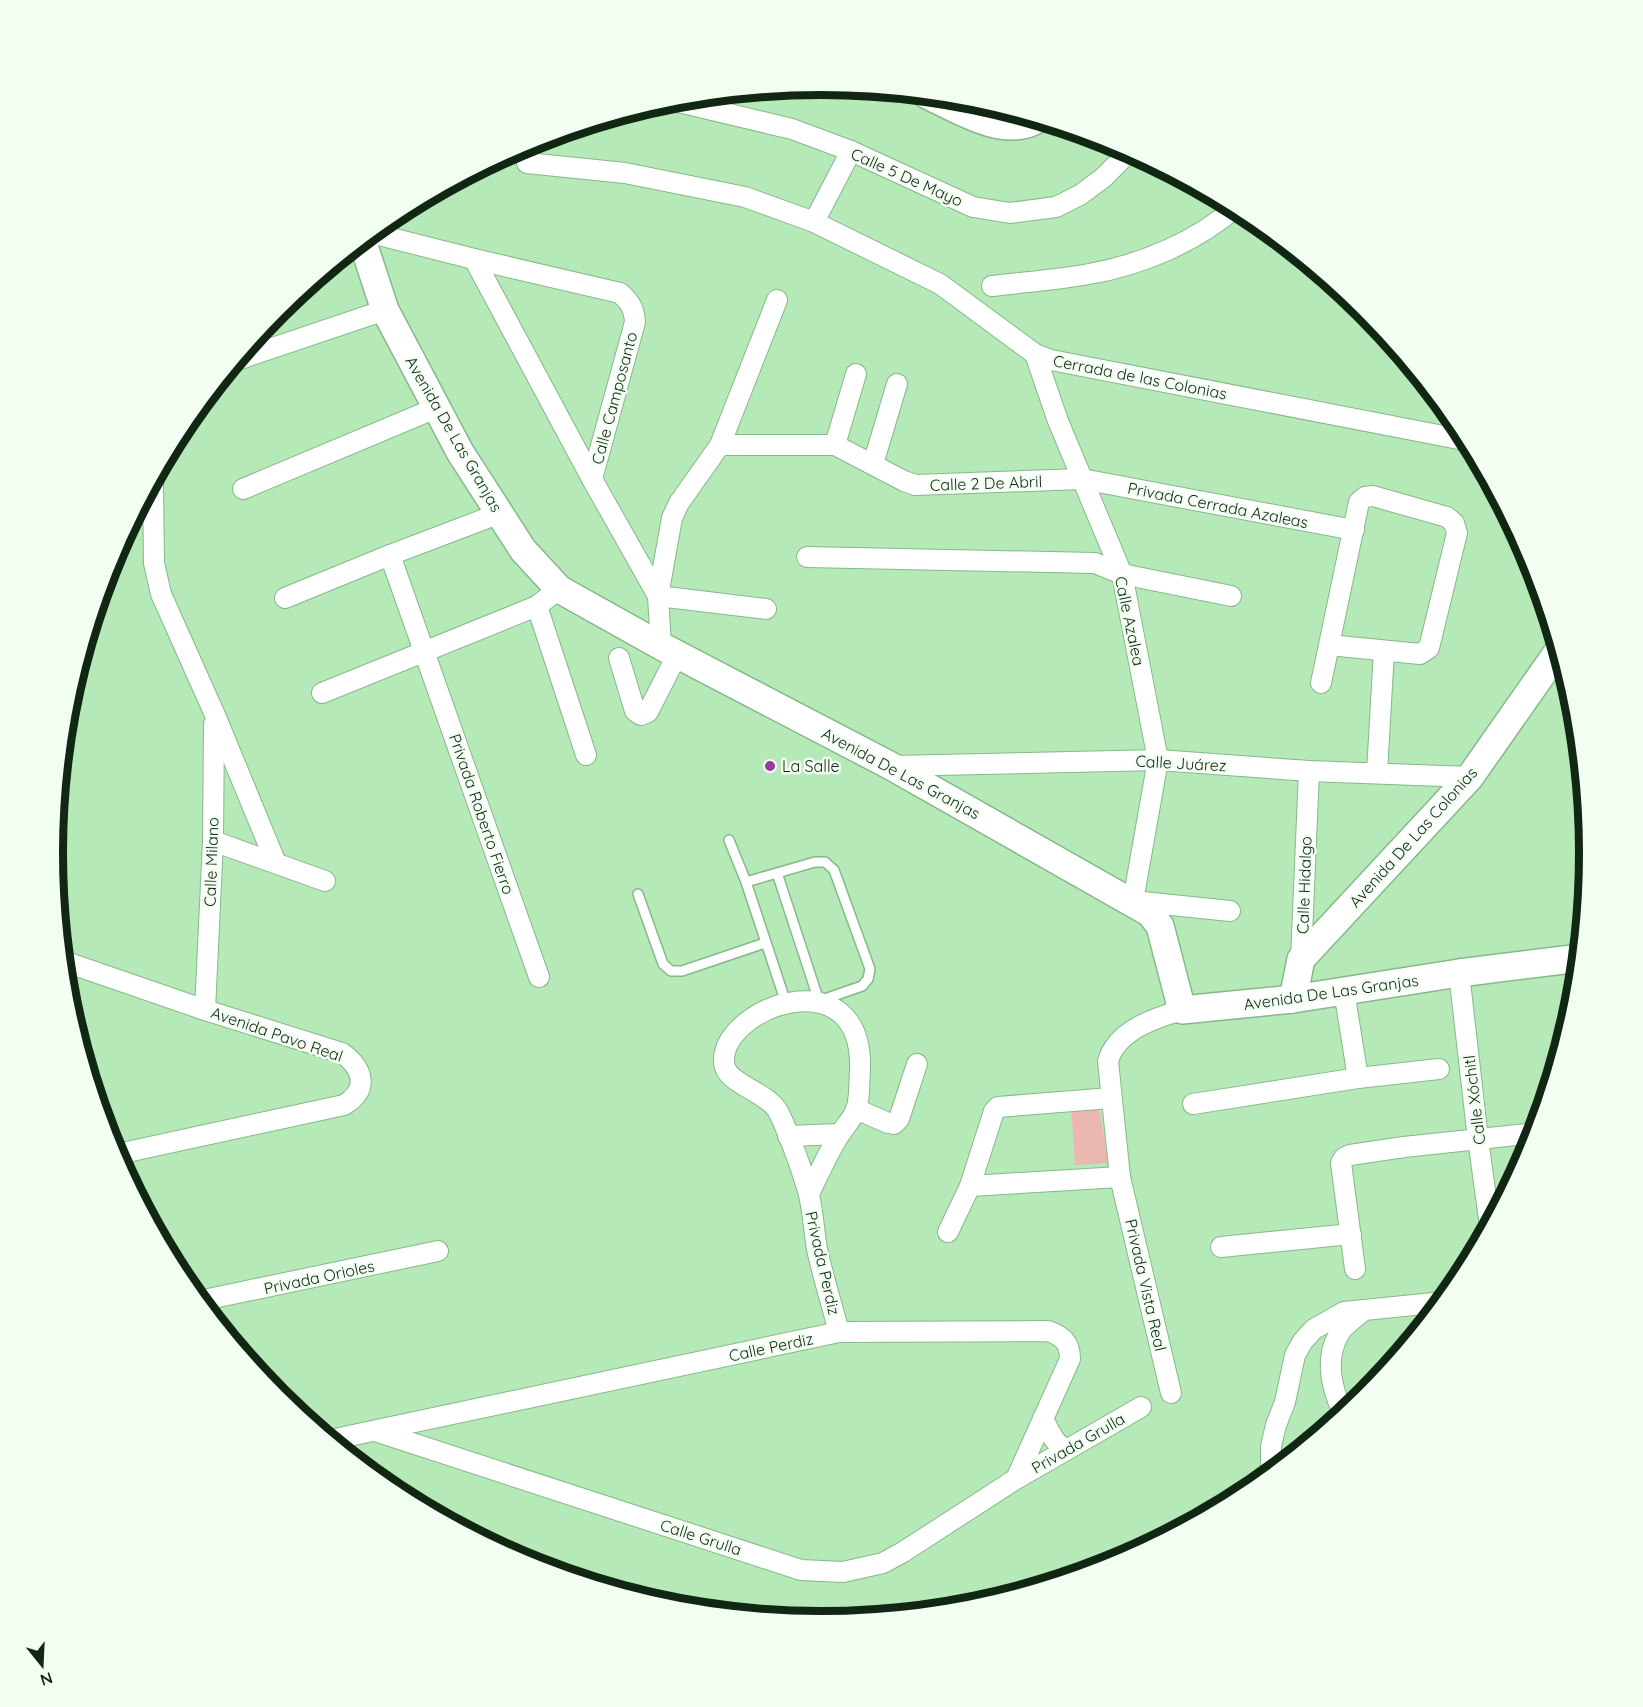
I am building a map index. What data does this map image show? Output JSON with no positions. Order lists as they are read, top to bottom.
{
  "streets": {
    "street": [
      "Calle 5 De Mayo",
      "Cerrada de las Colonias",
      "Calle Camposanto",
      "Avenida De Las Granjas",
      "Calle 2 De Abril",
      "Privada Cerrada Azaleas",
      "Calle Azalea",
      "Calle Juárez",
      "Privada Roberto Fierro",
      "Avenida De Las Colonias",
      "Calle Milano",
      "Calle Hidalgo",
      "Avenida Pavo Real",
      "Calle Xóchitl",
      "Privada Perdiz",
      "Privada Orioles",
      "Privada Vista Real",
      "Calle Perdiz",
      "Privada Grulla",
      "Calle Grulla"
    ]
  },
  "crossings": [
    ["Cerrada de las Colonias", "Calle Azalea"],
    ["Avenida De Las Granjas", "Calle Azalea"],
    ["Avenida De Las Granjas", "Calle Juárez"],
    ["Avenida De Las Granjas", "Calle Hidalgo"],
    ["Avenida De Las Granjas", "Calle Xóchitl"],
    ["Avenida De Las Granjas", "Privada Vista Real"],
    ["Calle 2 De Abril", "Privada Cerrada Azaleas"],
    ["Calle 2 De Abril", "Calle Azalea"],
    ["Privada Cerrada Azaleas", "Calle Azalea"],
    ["Calle Azalea", "Calle Juárez"],
    ["Calle Juárez", "Avenida De Las Colonias"],
    ["Calle Juárez", "Calle Hidalgo"],
    ["Avenida De Las Colonias", "Calle Hidalgo"],
    ["Calle Milano", "Avenida Pavo Real"],
    ["Privada Perdiz", "Calle Perdiz"],
    ["Calle Perdiz", "Privada Grulla"],
    ["Calle Perdiz", "Calle Grulla"],
    ["Privada Grulla", "Calle Grulla"]
  ],
  "places": ["La Salle"],
  "north": "bottom"
}
